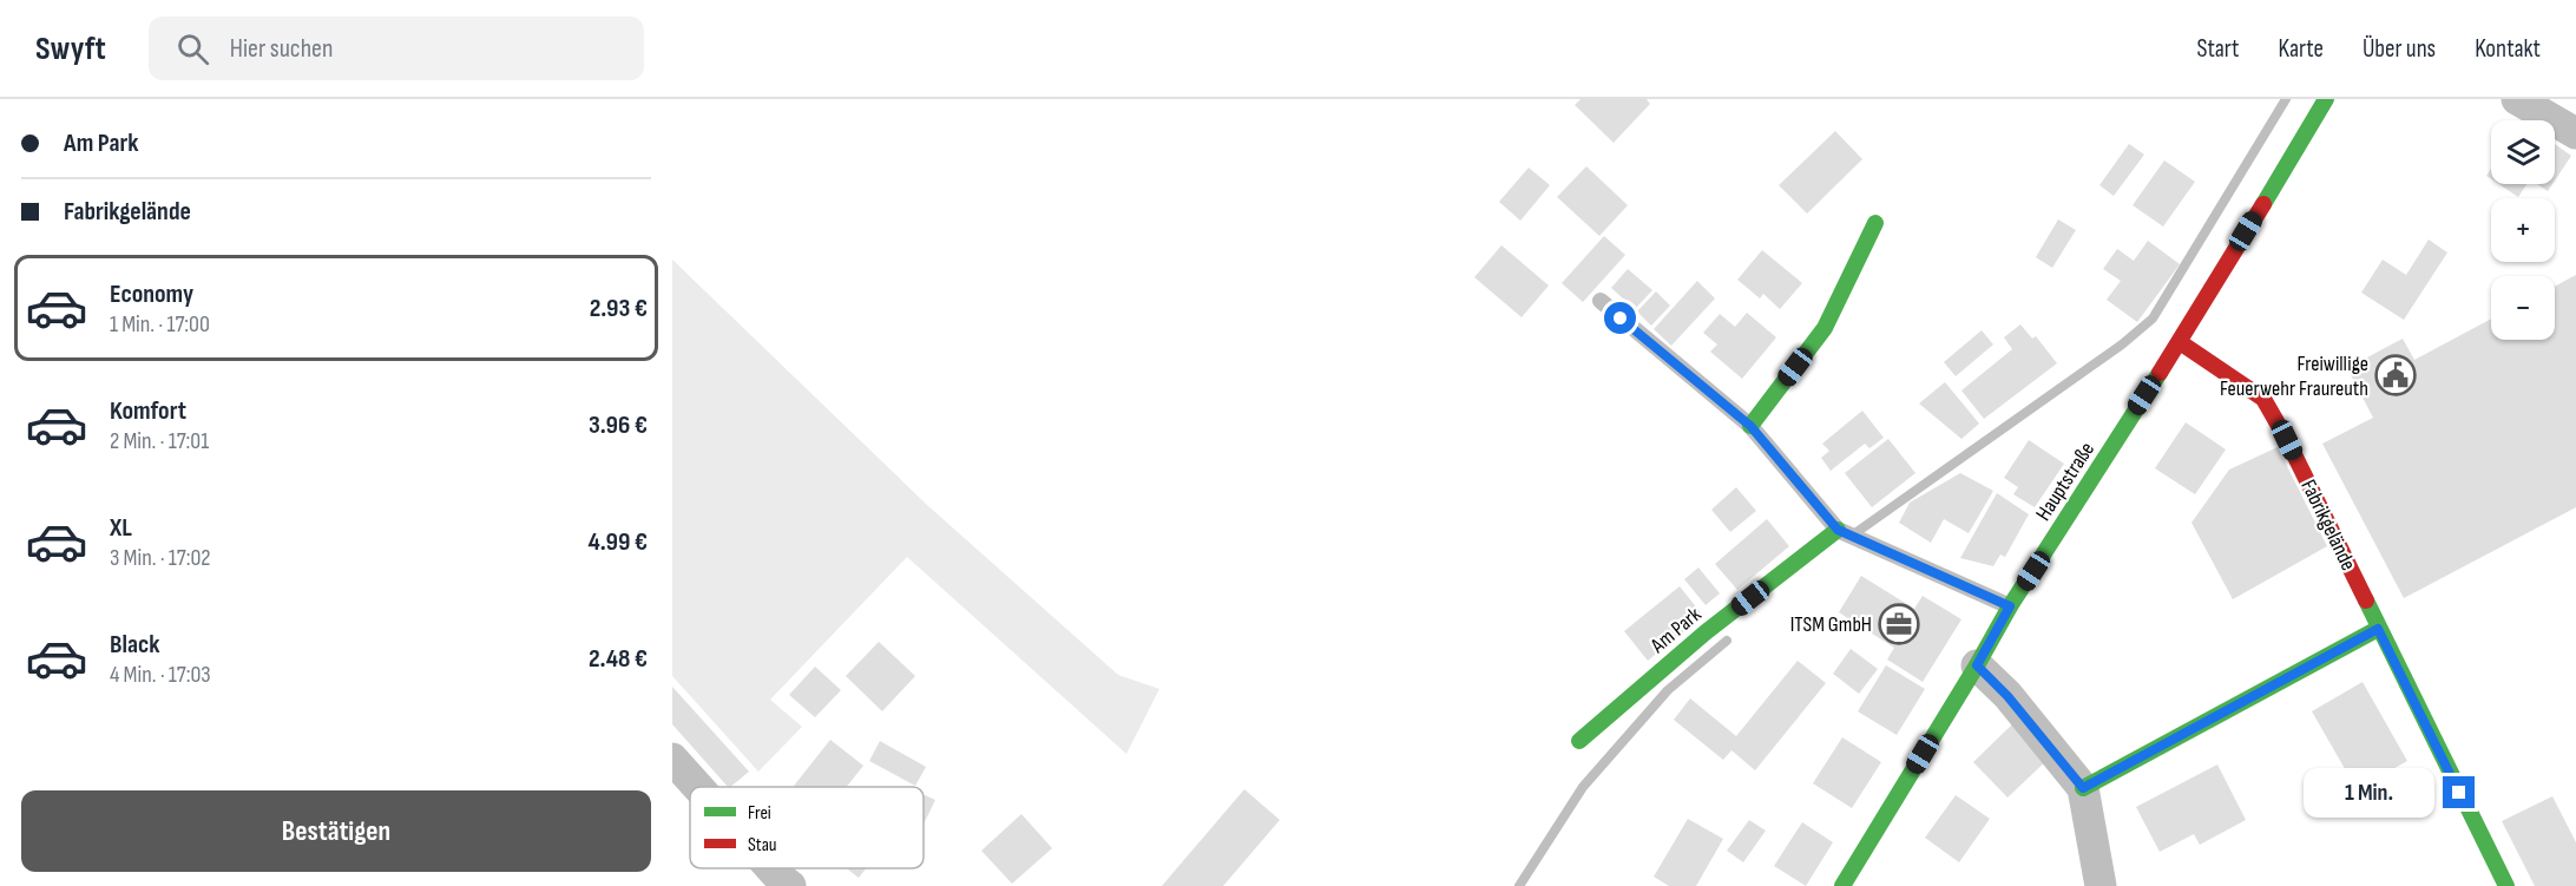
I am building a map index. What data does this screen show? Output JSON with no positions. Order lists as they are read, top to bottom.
{
  "streets": {
    "street": ["Hauptstraße", "Fabrikgelände", "Am Park"]
  },
  "crossings": [
    ["Hauptstraße", "Fabrikgelände"]
  ],
  "places": {
    "public building": ["Freiwillige Feuerwehr Fraureuth"],
    "office": ["ITSM GmbH"]
  },
  "legend": ["Frei", "Stau"],
  "page": {
    "header": "Swyft",
    "search": "Hier suchen",
    "nav": [
      "Start",
      "Karte",
      "Über uns",
      "Kontakt"
    ],
    "banner": ["Am Park", "Fabrikgelände"],
    "map_buttons": ["+", "−"],
    "list": [
      {
        "name": "Economy",
        "note": "1 Min. · 17:00",
        "value": "2.93 €"
      },
      {
        "name": "Komfort",
        "note": "2 Min. · 17:01",
        "value": "3.96 €"
      },
      {
        "name": "XL",
        "note": "3 Min. · 17:02",
        "value": "4.99 €"
      },
      {
        "name": "Black",
        "note": "4 Min. · 17:03",
        "value": "2.48 €"
      }
    ],
    "bubble": "1 Min.",
    "buttons": "Bestätigen"
  }
}
